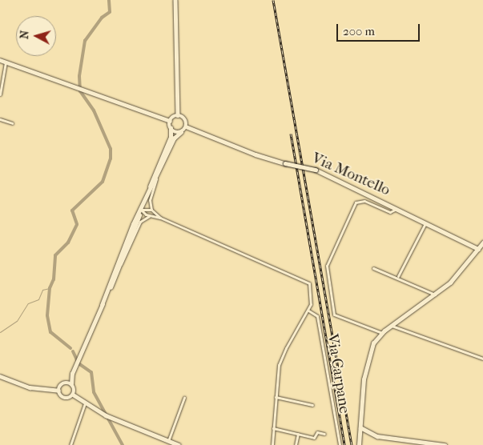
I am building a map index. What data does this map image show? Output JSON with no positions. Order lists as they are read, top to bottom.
{
  "streets": {
    "main road": ["Via Montello"],
    "street": ["Via Carpane"]
  },
  "scale_bar": "200 m",
  "north": "left"
}
